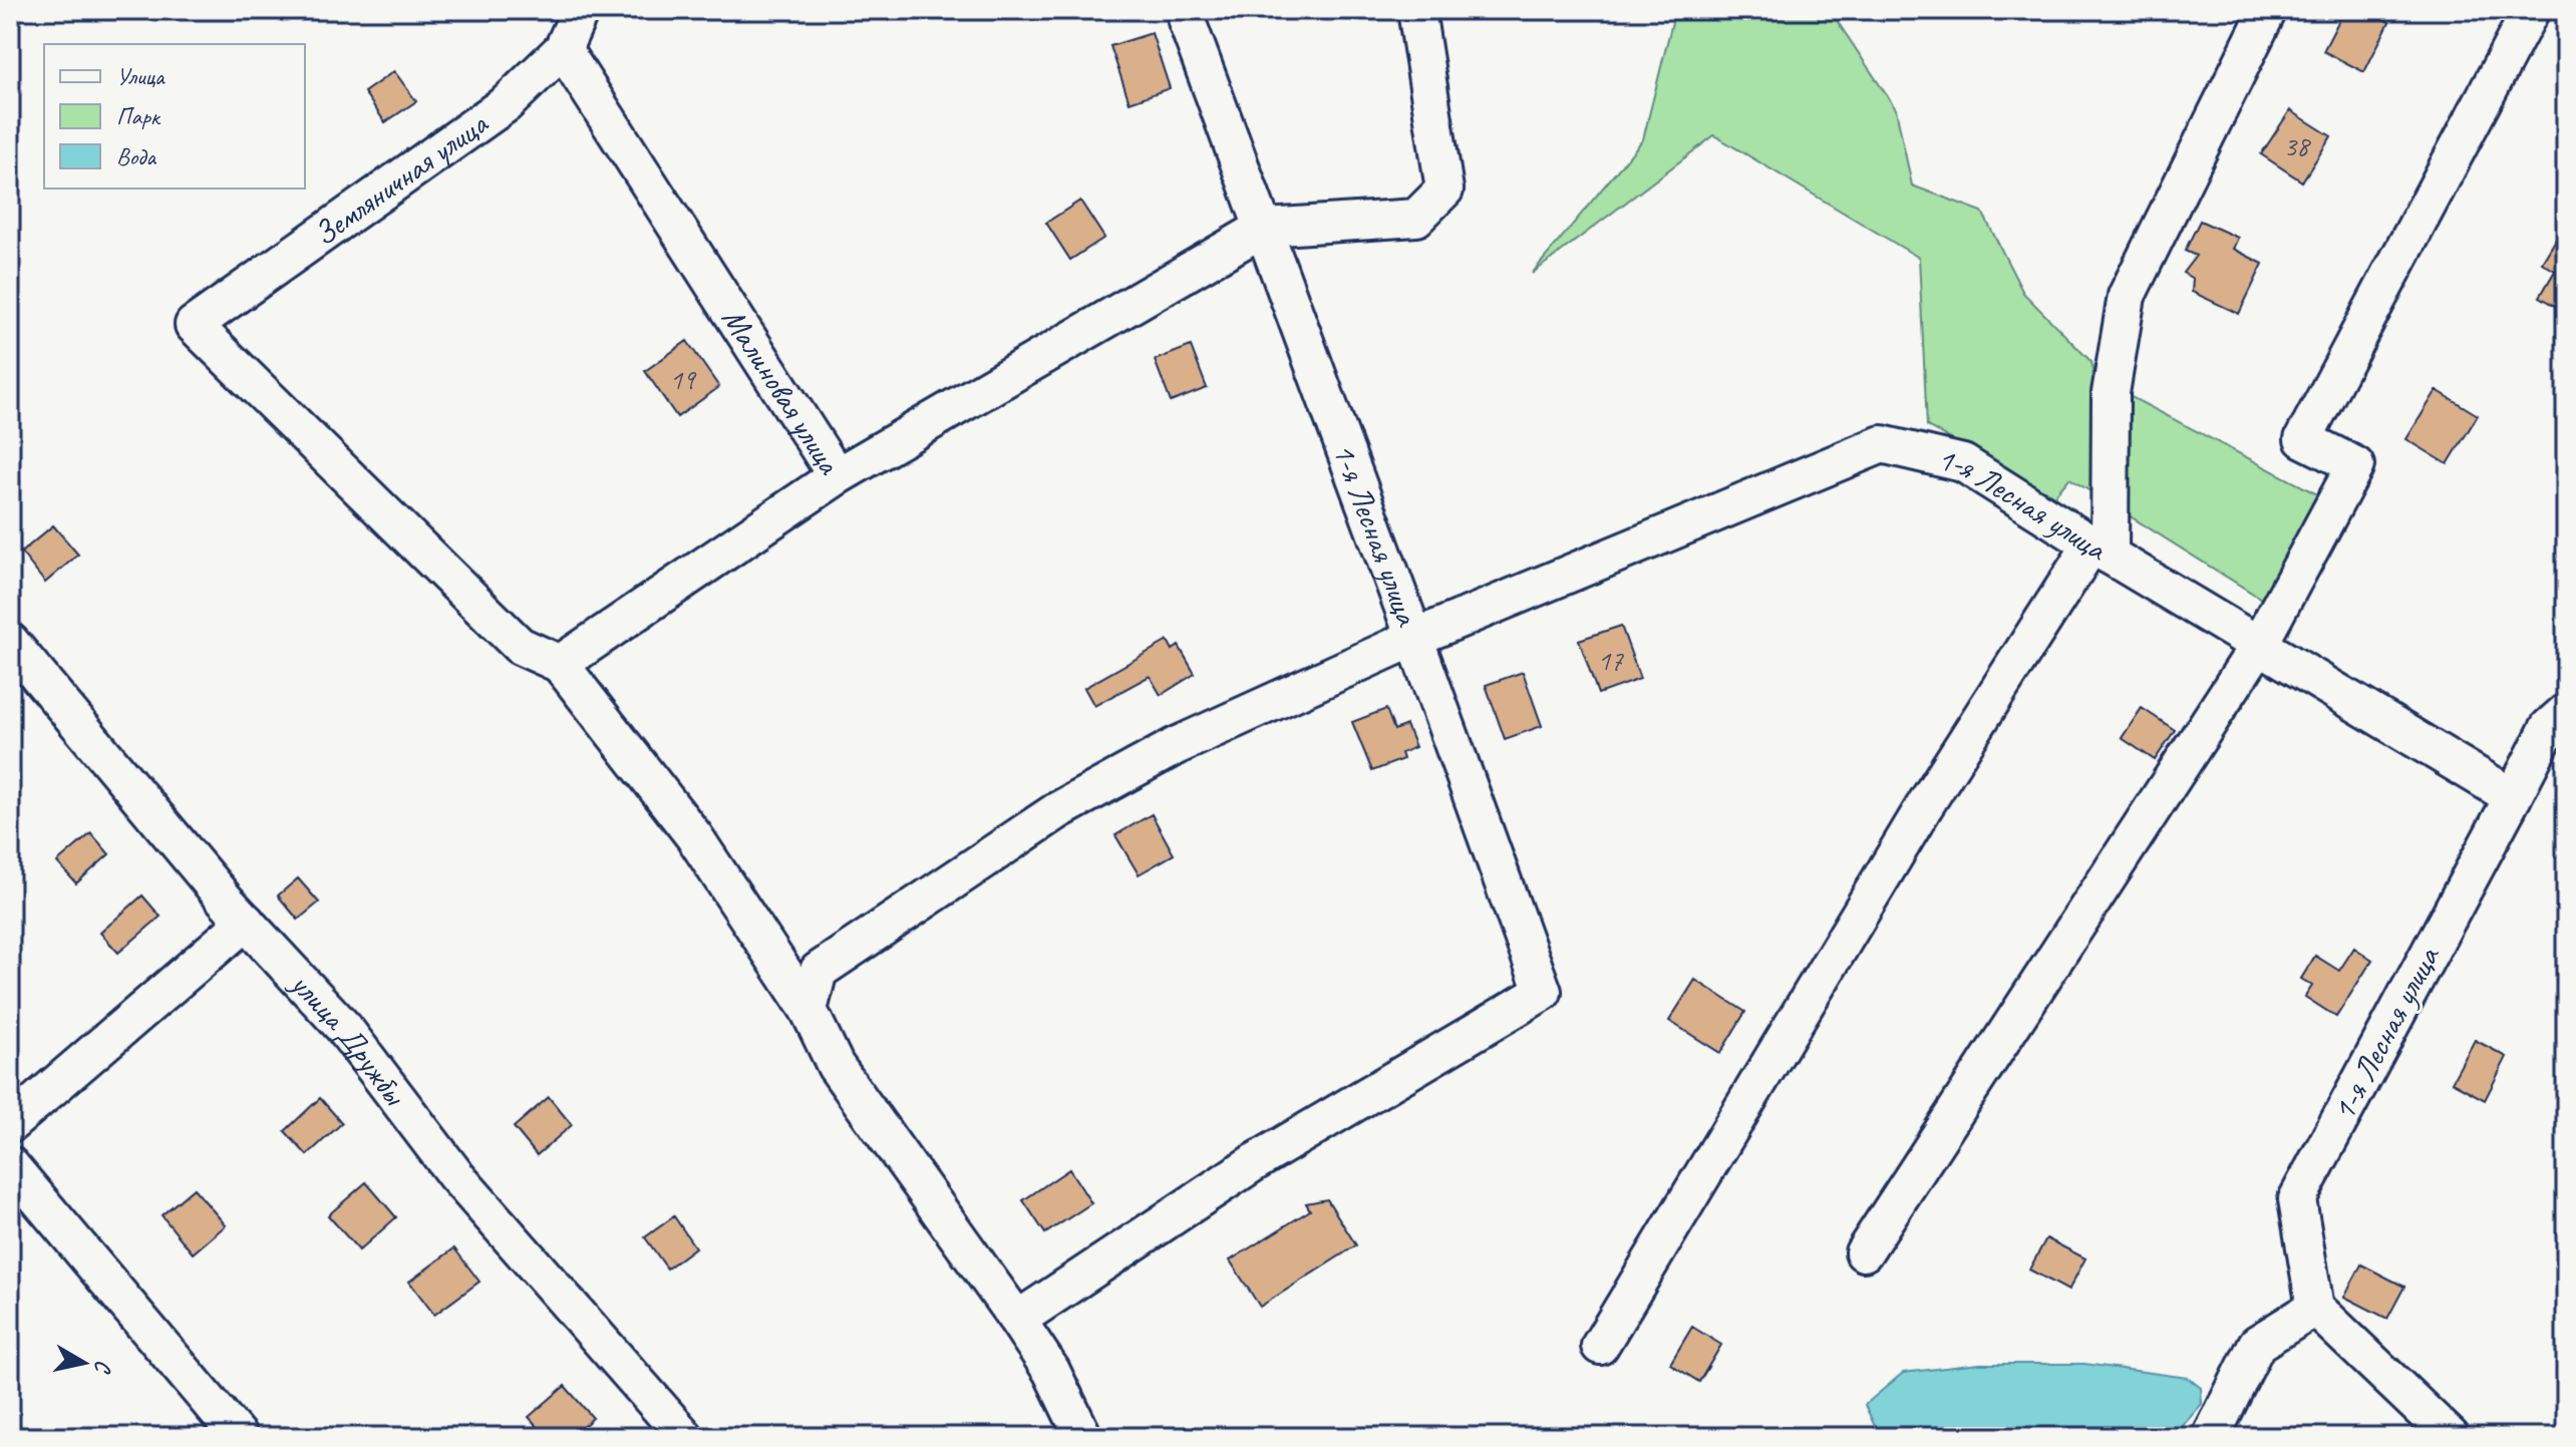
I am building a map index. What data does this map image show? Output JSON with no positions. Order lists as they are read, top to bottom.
{
  "streets": {
    "street": [
      "Земляничная улица",
      "Малиновая улица",
      "1-я Лесная улица",
      "улица Дружбы"
    ]
  },
  "crossings": [
    ["Земляничная улица", "Малиновая улица"],
    ["Малиновая улица", "1-я Лесная улица"]
  ],
  "house_numbers": ["38", "19", "17"],
  "legend": ["Улица", "Парк", "Вода"],
  "north": "right"
}
